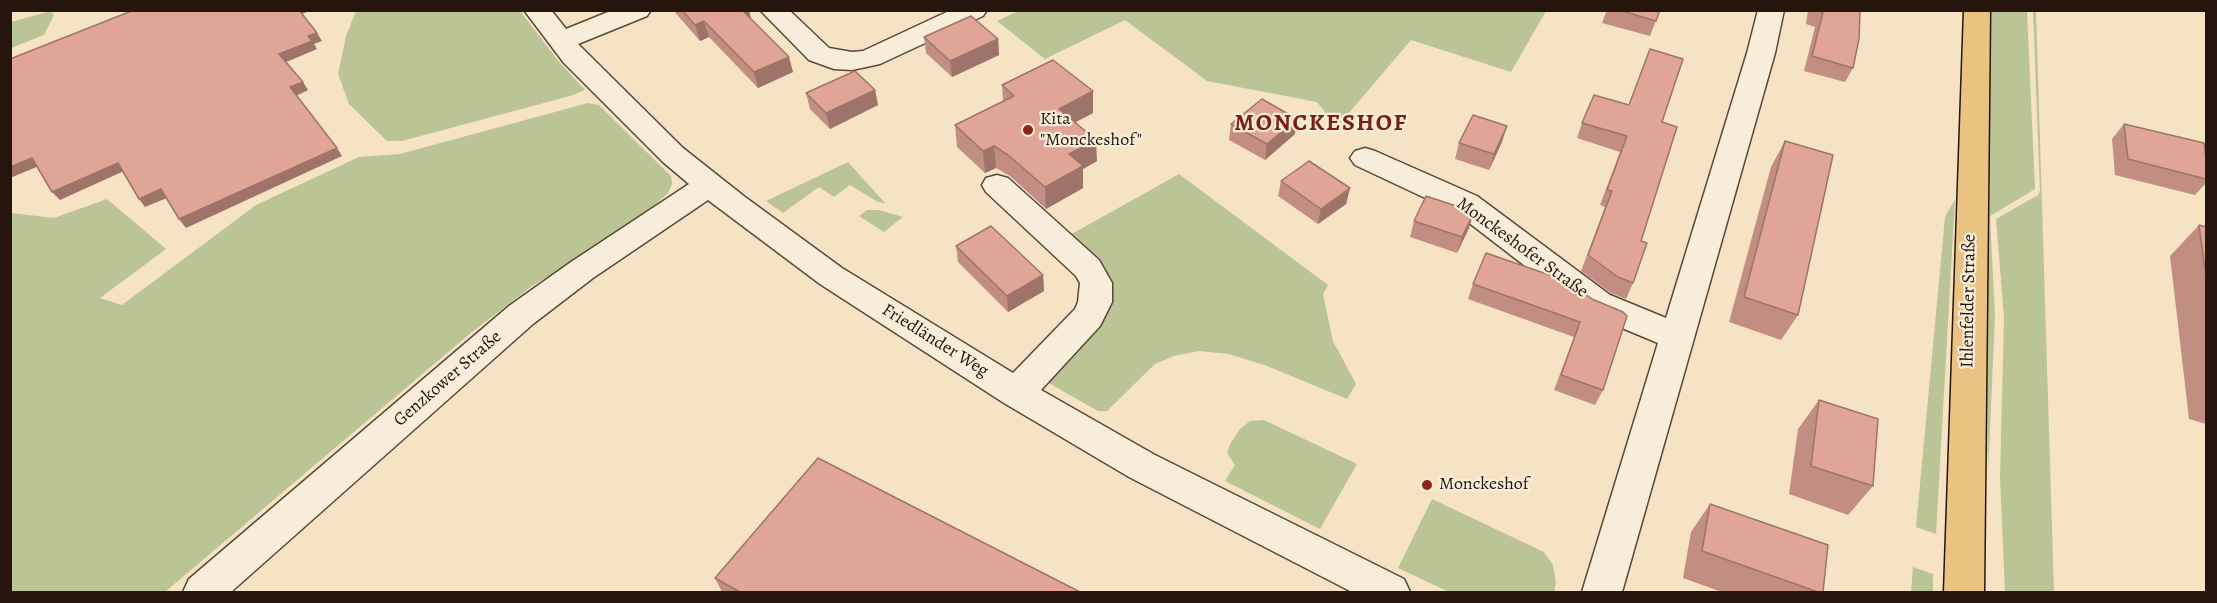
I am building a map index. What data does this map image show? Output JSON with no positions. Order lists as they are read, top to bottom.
{
  "streets": {
    "main road": ["Ihlenfelder Straße"],
    "street": ["Monckeshofer Straße", "Friedländer Weg", "Genzkower Straße"]
  },
  "crossings": [
    ["Friedländer Weg", "Genzkower Straße"]
  ],
  "districts": ["MONCKESHOF"],
  "places": ["Kita \"Monckeshof\"", "Monckeshof"]
}
